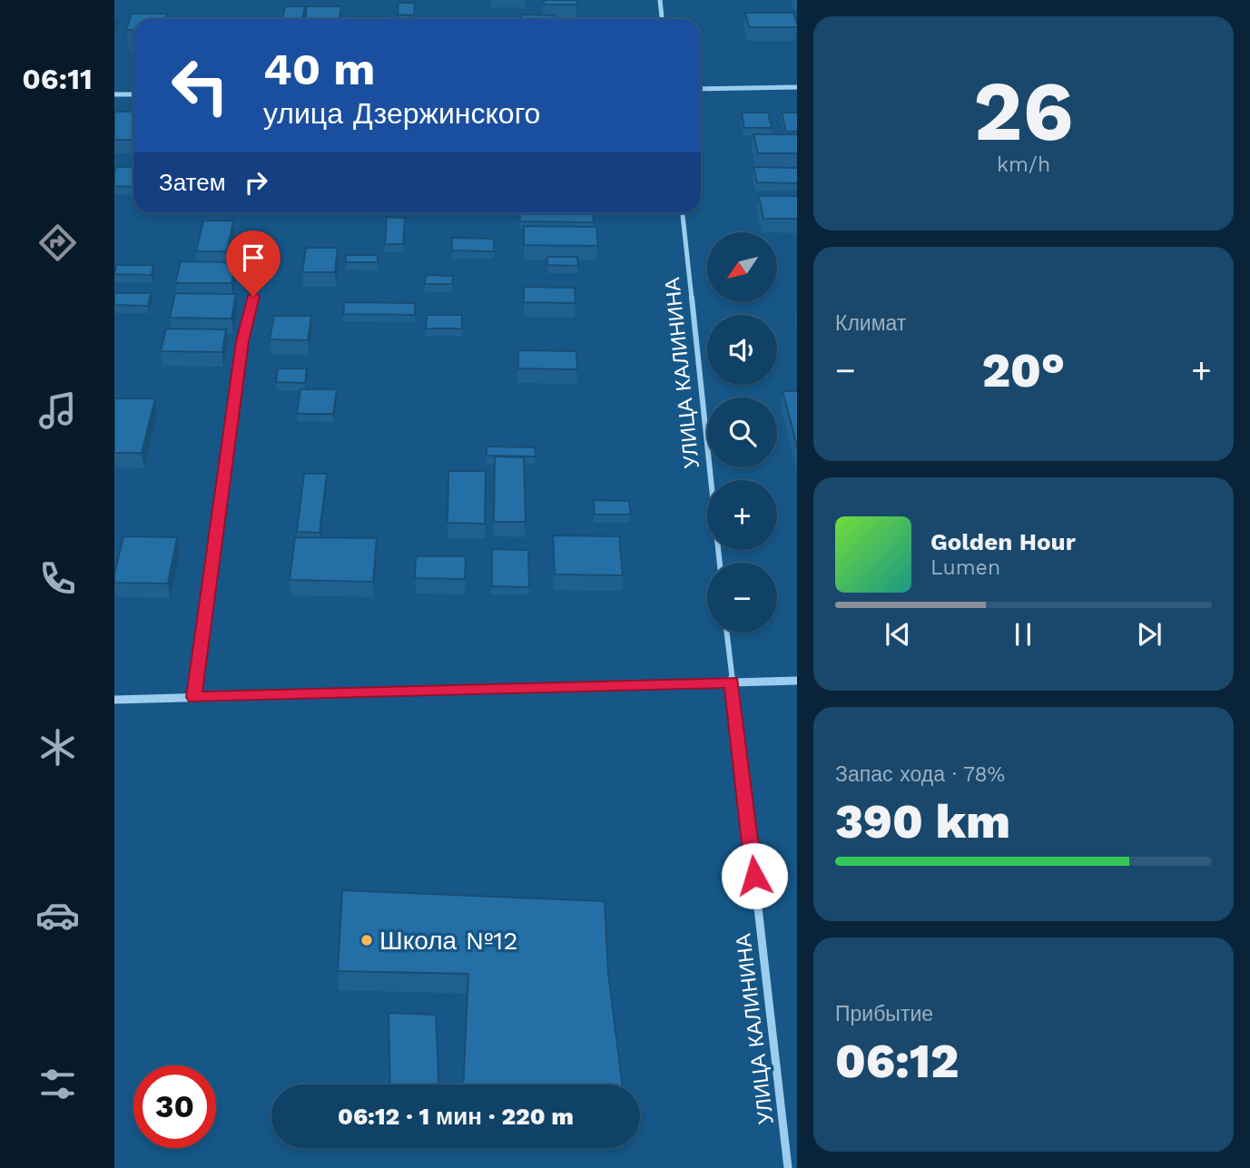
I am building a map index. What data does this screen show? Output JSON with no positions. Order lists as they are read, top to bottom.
{
  "streets": {
    "street": ["УЛИЦА КАЛИНИНА"]
  },
  "places": ["Школа №12"],
  "north": "bottom left",
  "page": {
    "tabs": "06:11",
    "tile": [
      ["26", "km/h"],
      "Климат",
      ["Запас хода · 78%", "390 km"],
      ["Прибытие", "06:12"]
    ],
    "turn": ["40 m", "улица Дзержинского"],
    "then": "Затем",
    "map_buttons": ["+", "−"],
    "heat": ["−", "20°", "+"],
    "song": ["Golden Hour", "Lumen"],
    "limit": "30",
    "trip": "06:12 · 1 мин · 220 m"
  }
}
